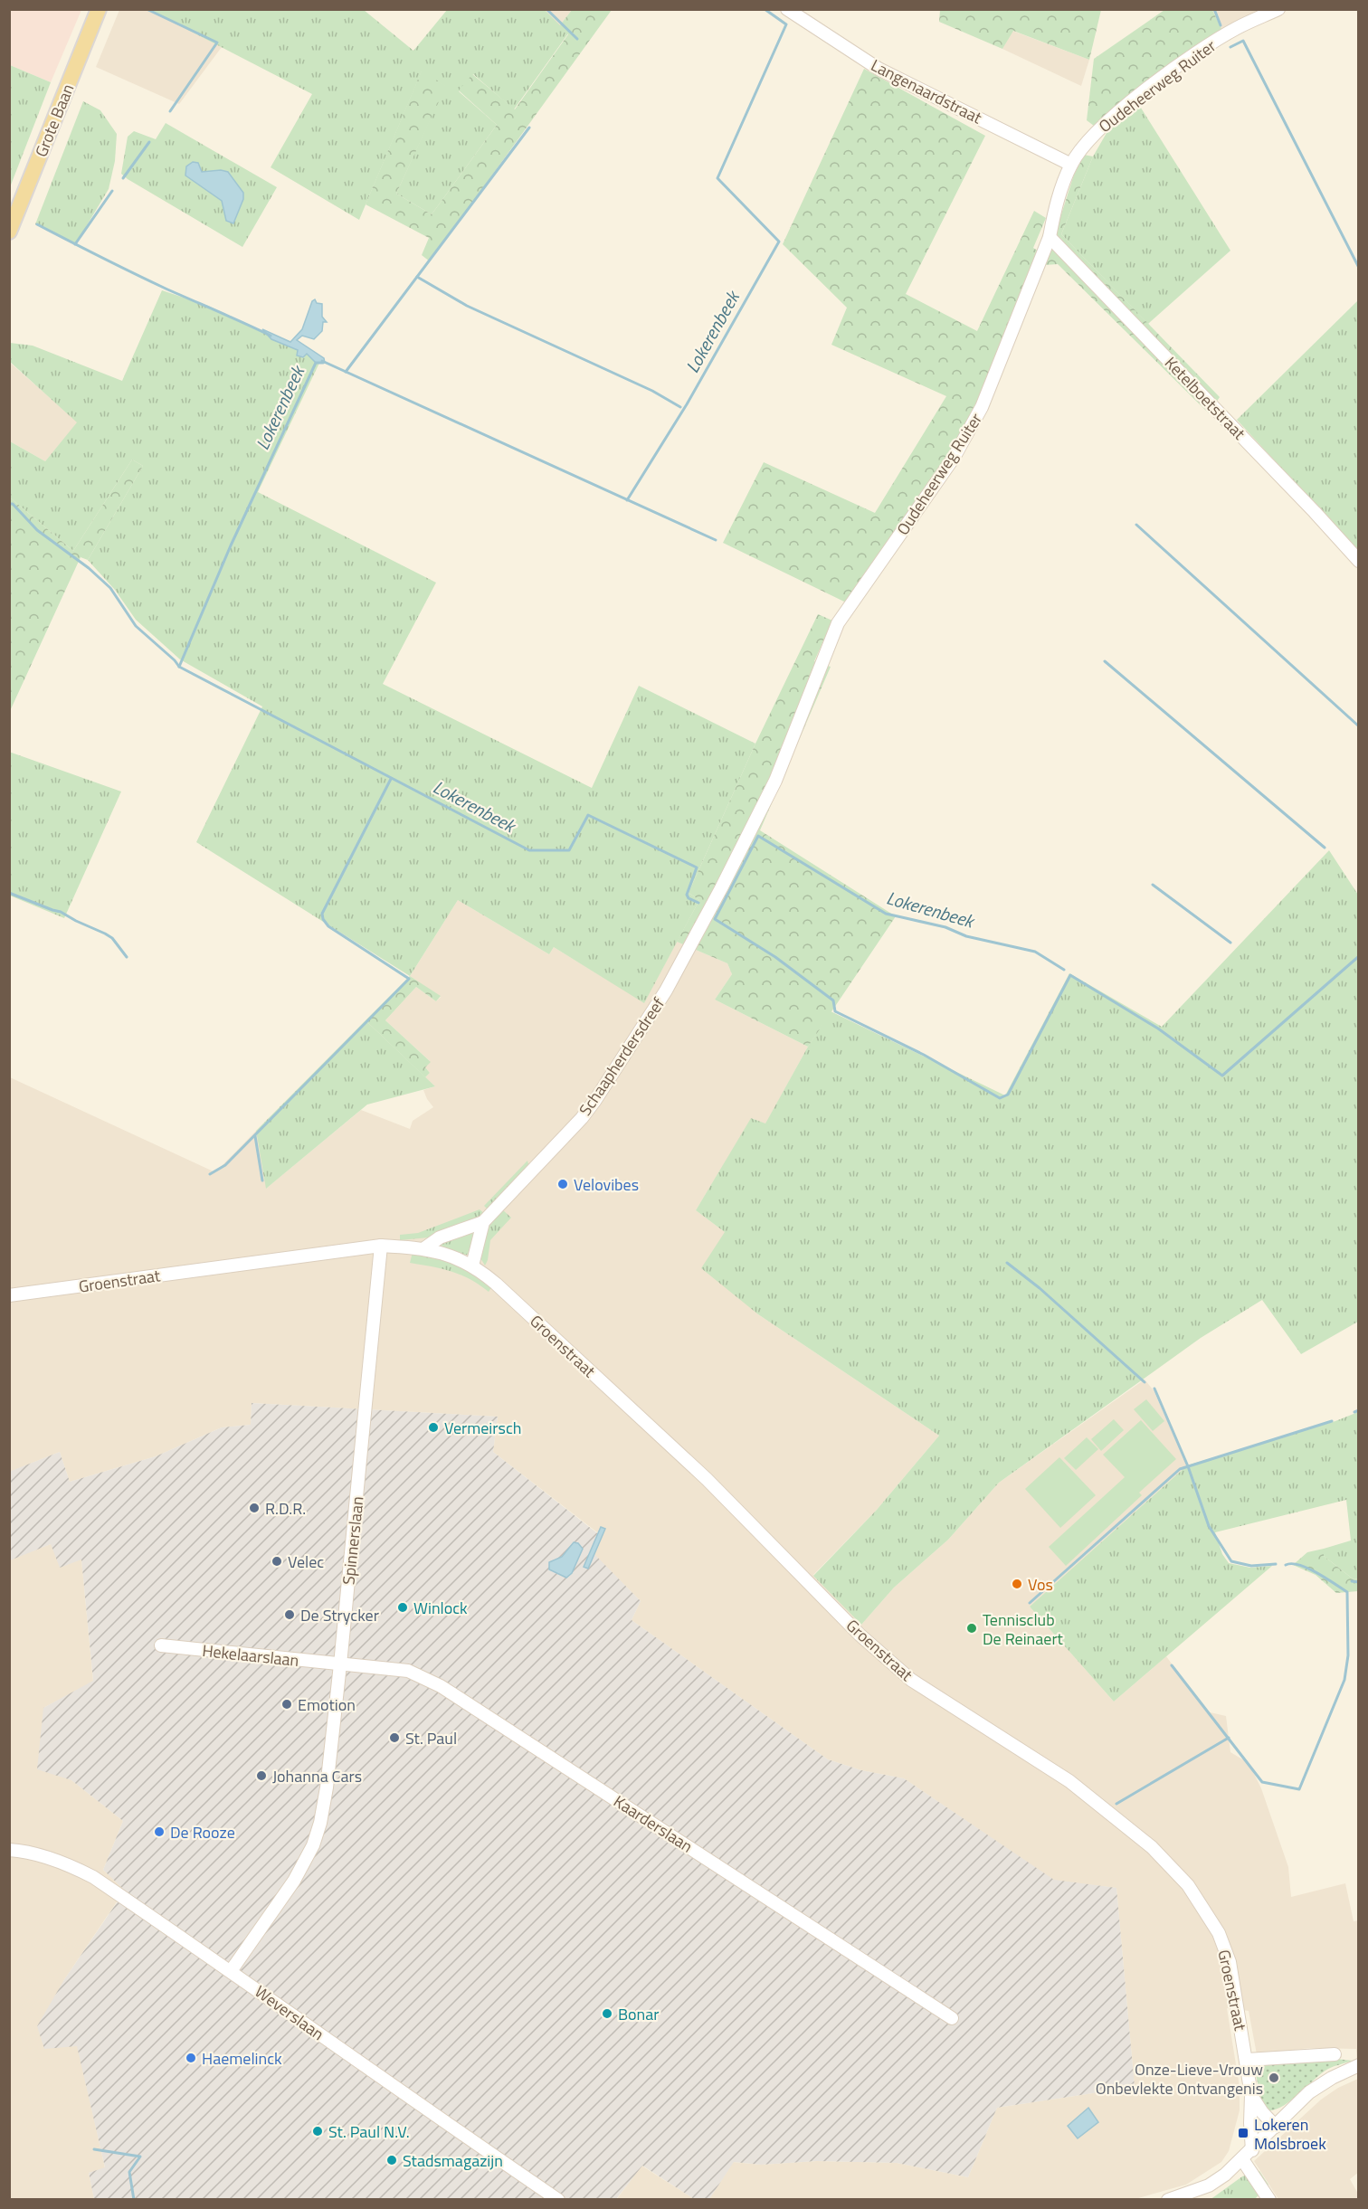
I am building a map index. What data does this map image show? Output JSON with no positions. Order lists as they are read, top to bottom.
{
  "streets": {
    "main road": ["Grote Baan"],
    "street": [
      "Oudeheerweg Ruiter",
      "Langenaardstraat",
      "Ketelboetstraat",
      "Schaapherdersdreef",
      "Groenstraat",
      "Spinnerslaan",
      "Hekelaarslaan",
      "Kaarderslaan",
      "Weverslaan"
    ]
  },
  "crossings": [
    ["Oudeheerweg Ruiter", "Langenaardstraat"],
    ["Oudeheerweg Ruiter", "Ketelboetstraat"],
    ["Oudeheerweg Ruiter", "Schaapherdersdreef"],
    ["Schaapherdersdreef", "Groenstraat"],
    ["Groenstraat", "Spinnerslaan"],
    ["Spinnerslaan", "Hekelaarslaan"],
    ["Spinnerslaan", "Kaarderslaan"],
    ["Spinnerslaan", "Weverslaan"],
    ["Hekelaarslaan", "Kaarderslaan"]
  ],
  "water": ["Lokerenbeek"],
  "places": {
    "other": [
      "Velovibes",
      "Vermeirsch",
      "R.D.R.",
      "Velec",
      "Vos",
      "Winlock",
      "De Strycker",
      "Tennisclub De Reinaert",
      "Emotion",
      "St. Paul",
      "Johanna Cars",
      "De Rooze",
      "Bonar",
      "Haemelinck",
      "Onze-Lieve-Vrouw Onbevlekte Ontvangenis",
      "St. Paul N.V.",
      "Stadsmagazijn"
    ],
    "transit": ["Lokeren Molsbroek"]
  }
}
